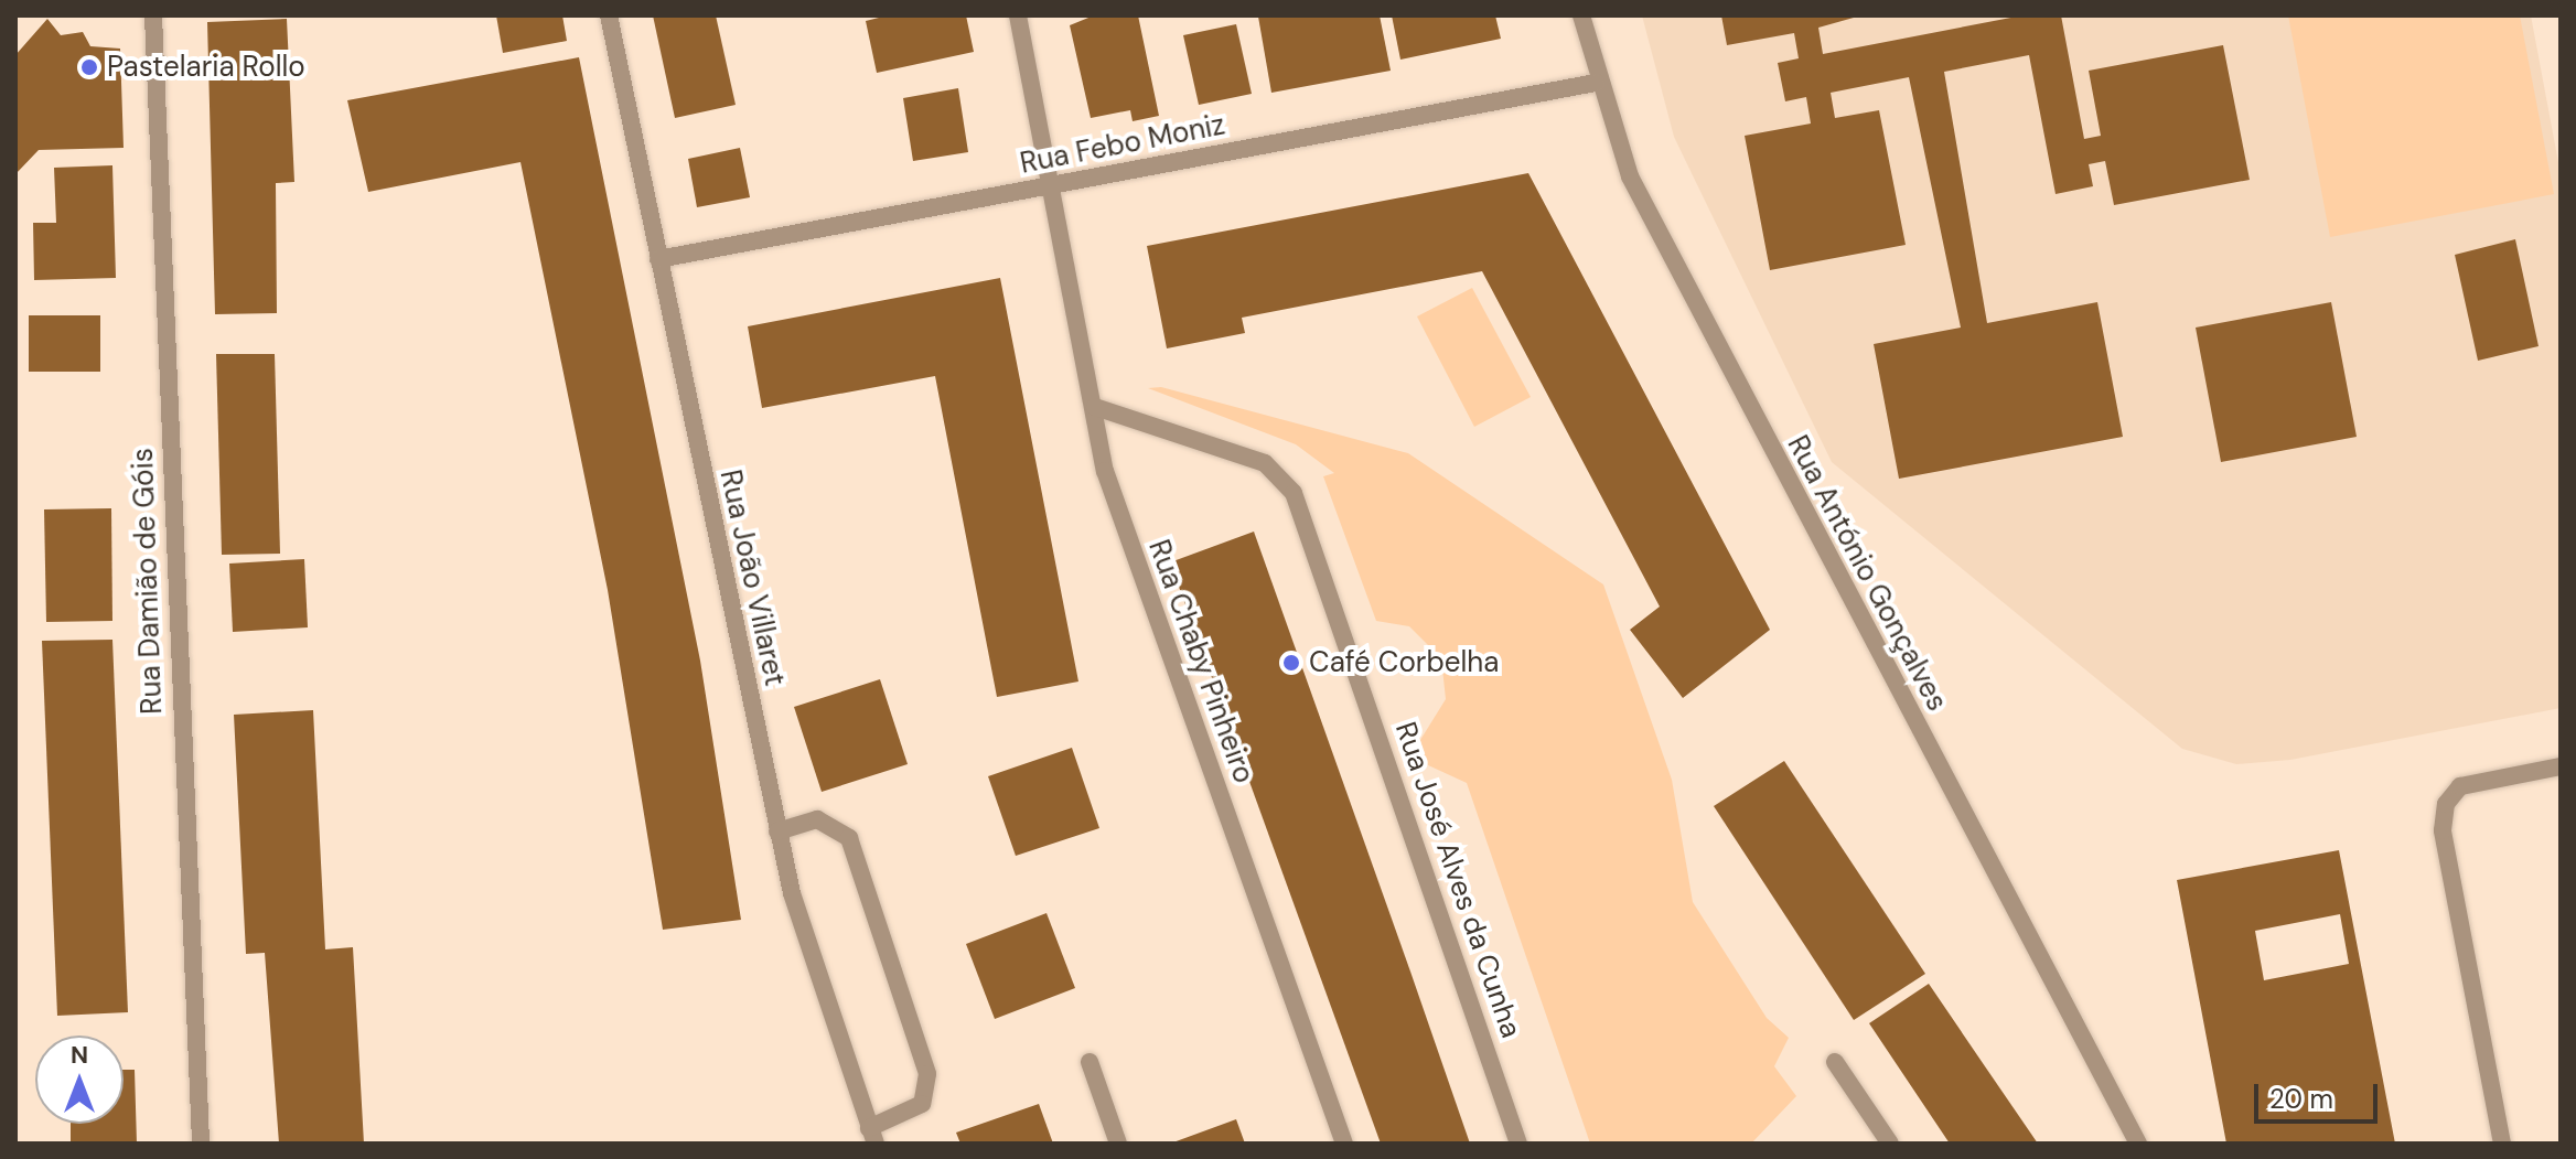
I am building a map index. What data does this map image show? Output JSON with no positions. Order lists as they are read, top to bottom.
{
  "streets": {
    "street": [
      "Rua Febo Moniz",
      "Rua António Gonçalves",
      "Rua João Villaret",
      "Rua Damião de Góis",
      "Rua Chaby Pinheiro",
      "Rua José Alves da Cunha"
    ]
  },
  "crossings": [
    ["Rua Febo Moniz", "Rua António Gonçalves"],
    ["Rua Febo Moniz", "Rua João Villaret"],
    ["Rua Febo Moniz", "Rua Chaby Pinheiro"],
    ["Rua Chaby Pinheiro", "Rua José Alves da Cunha"]
  ],
  "places": ["Pastelaria Rollo", "Café Corbelha"],
  "scale_bar": "20 m",
  "north": "top"
}
